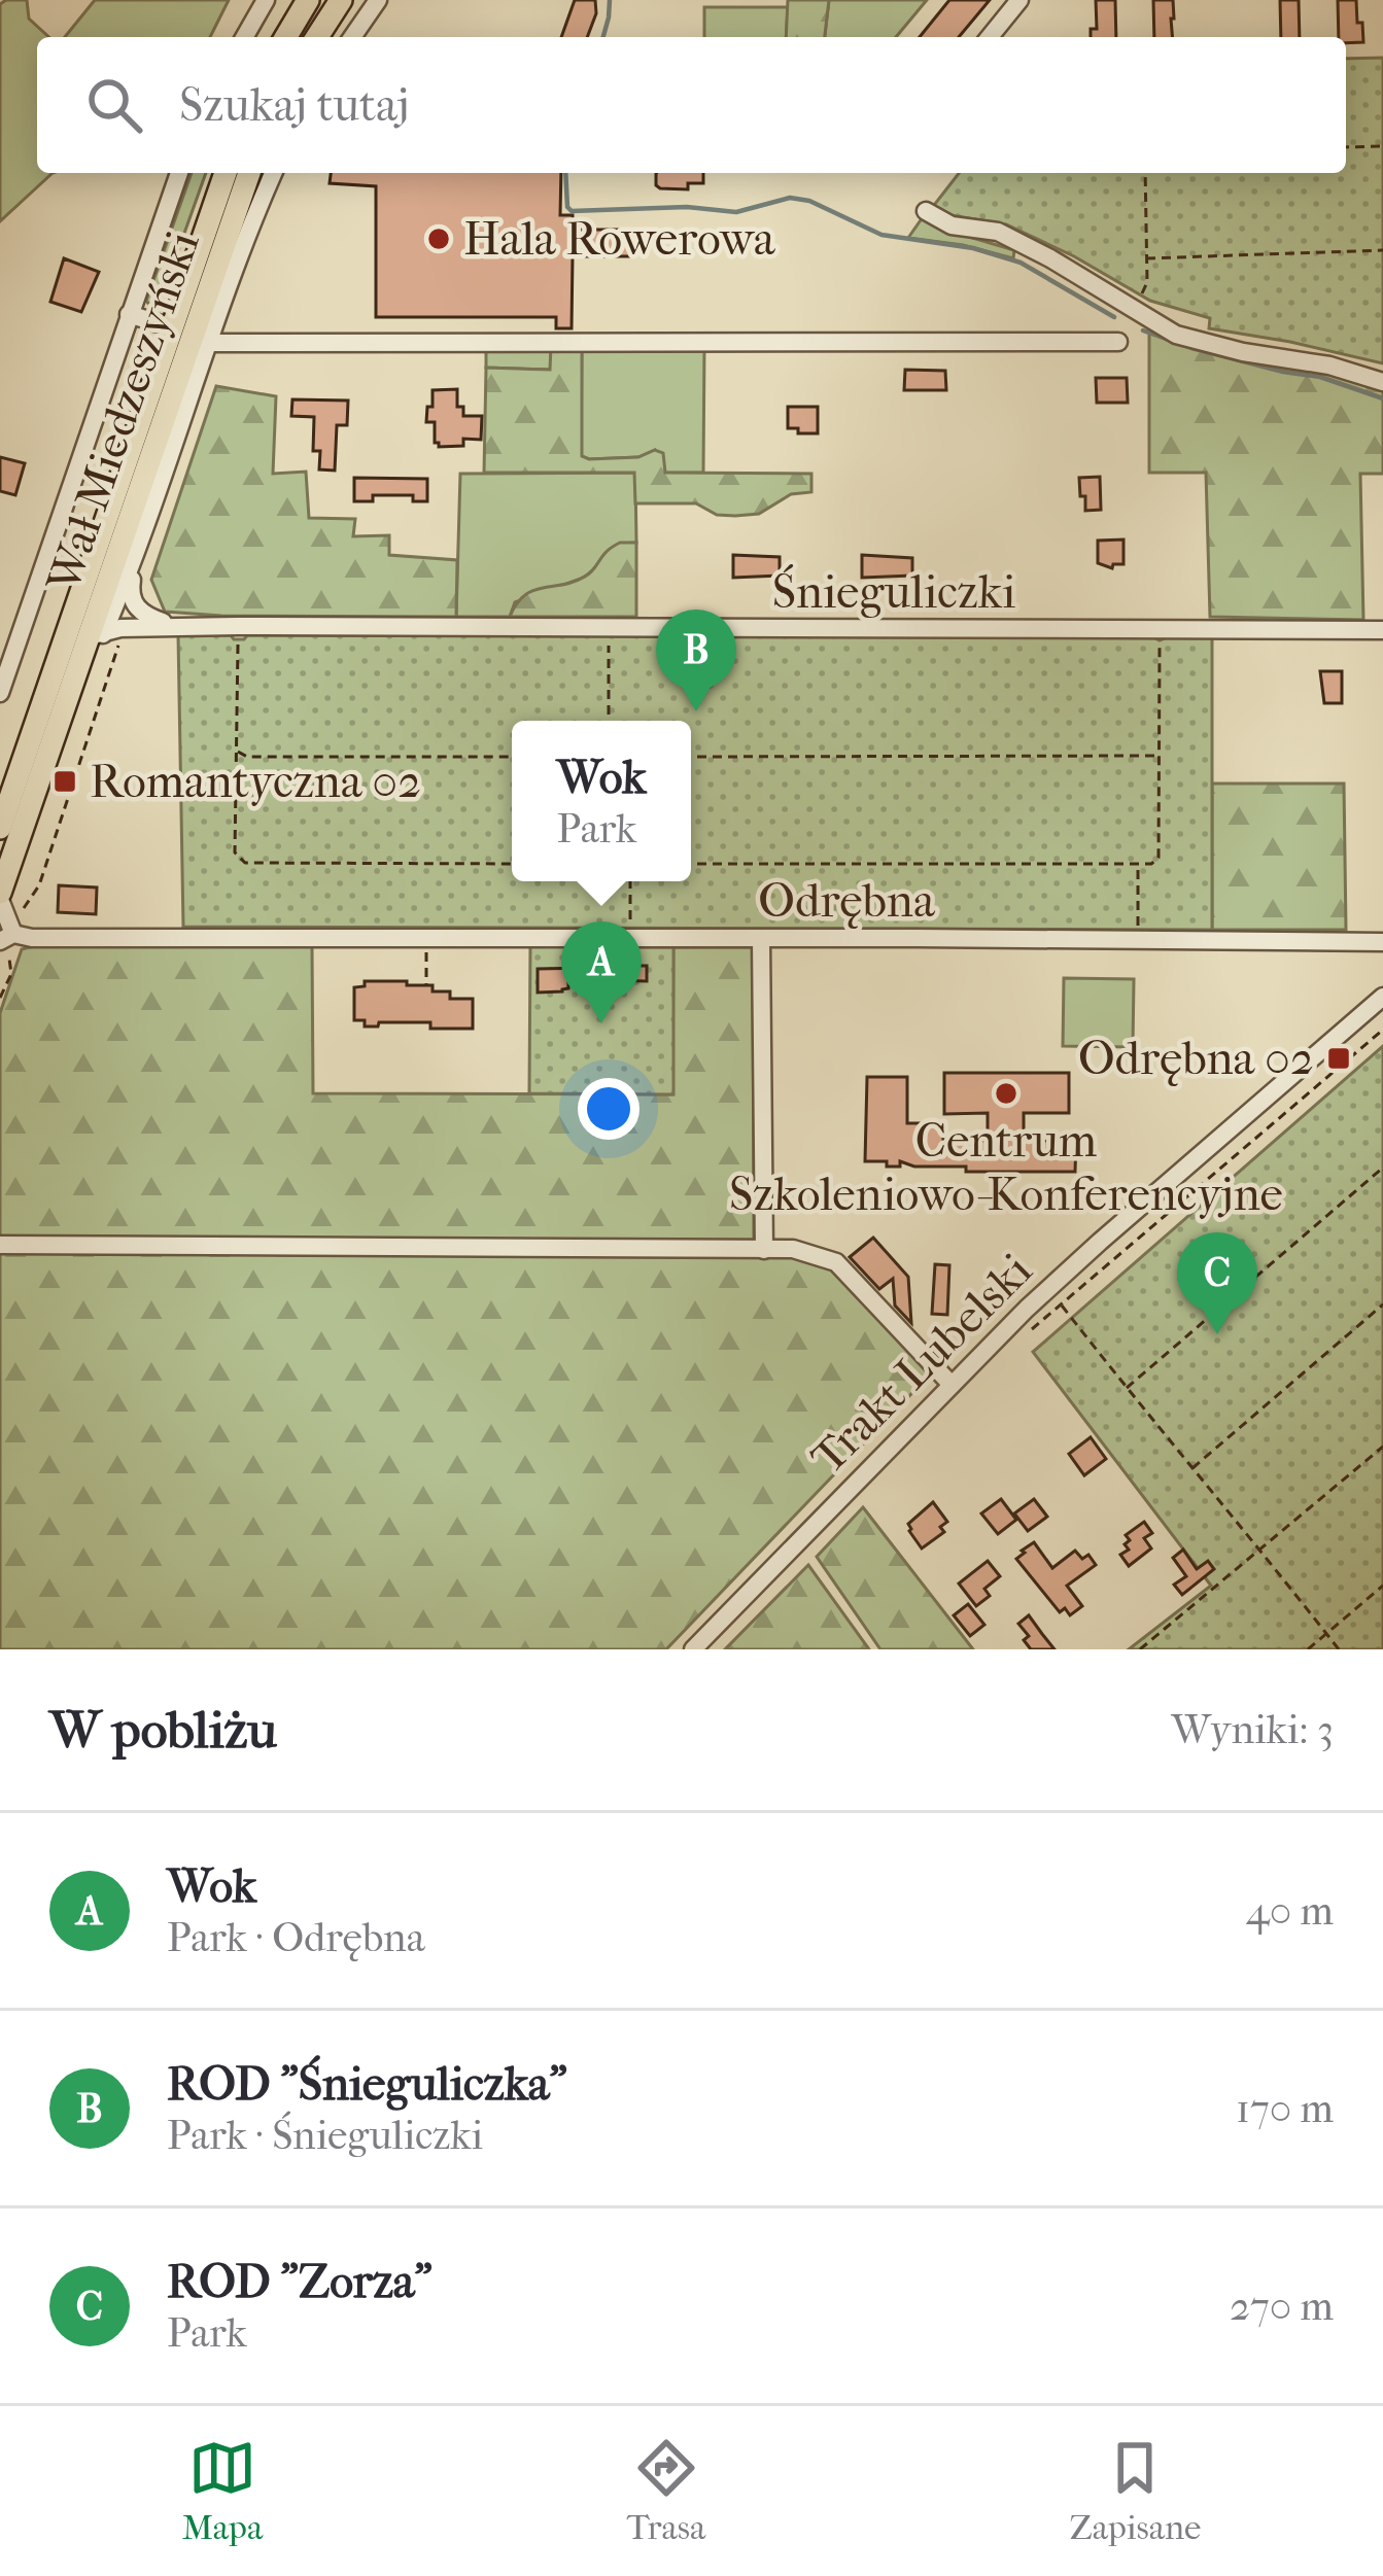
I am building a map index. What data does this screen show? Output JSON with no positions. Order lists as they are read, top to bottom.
{
  "streets": {
    "main road": ["Wał Miedzeszyński"],
    "street": ["Śnieguliczki", "Odrębna", "Trakt Lubelski"]
  },
  "crossings": [
    ["Wał Miedzeszyński", "Śnieguliczki"],
    ["Wał Miedzeszyński", "Odrębna"]
  ],
  "places": {
    "other": ["Hala Rowerowa", "Centrum Szkoleniowo-Konferencyjne"],
    "transit": ["Romantyczna 02", "Odrębna 02"]
  },
  "page": {
    "search": "Szukaj tutaj",
    "pins": ["B", "A", "C"],
    "popup": ["Wok", "Park"],
    "heading": ["W pobliżu", "Wyniki: 3"],
    "list": [
      {
        "mark": "A",
        "name": "Wok",
        "note": "Park · Odrębna",
        "value": "40 m"
      },
      {
        "mark": "B",
        "name": "ROD \"Śnieguliczka\"",
        "note": "Park · Śnieguliczki",
        "value": "170 m"
      },
      {
        "mark": "C",
        "name": "ROD \"Zorza\"",
        "note": "Park",
        "value": "270 m"
      }
    ],
    "nav": ["Mapa", "Trasa", "Zapisane"]
  }
}
